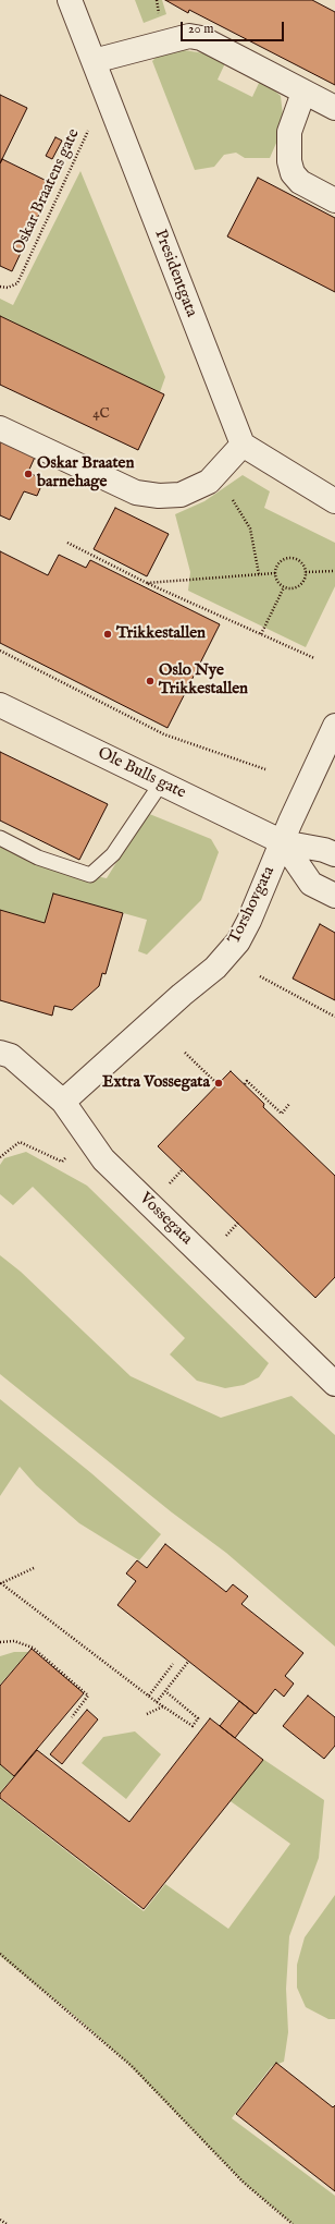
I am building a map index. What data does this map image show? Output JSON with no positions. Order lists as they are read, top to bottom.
{
  "streets": {
    "street": [
      "Presidentgata",
      "Ole Bulls gate",
      "Torshovgata",
      "Vossegata"
    ],
    "path": ["Oskar Braatens gate"]
  },
  "crossings": [
    ["Oskar Braatens gate", "Presidentgata"],
    ["Ole Bulls gate", "Torshovgata"],
    ["Torshovgata", "Vossegata"]
  ],
  "places": [
    "Oskar Braaten barnehage",
    "Trikkestallen",
    "Oslo Nye Trikkestallen",
    "Extra Vossegata"
  ],
  "house_numbers": ["4C"],
  "scale_bar": "20 m"
}
